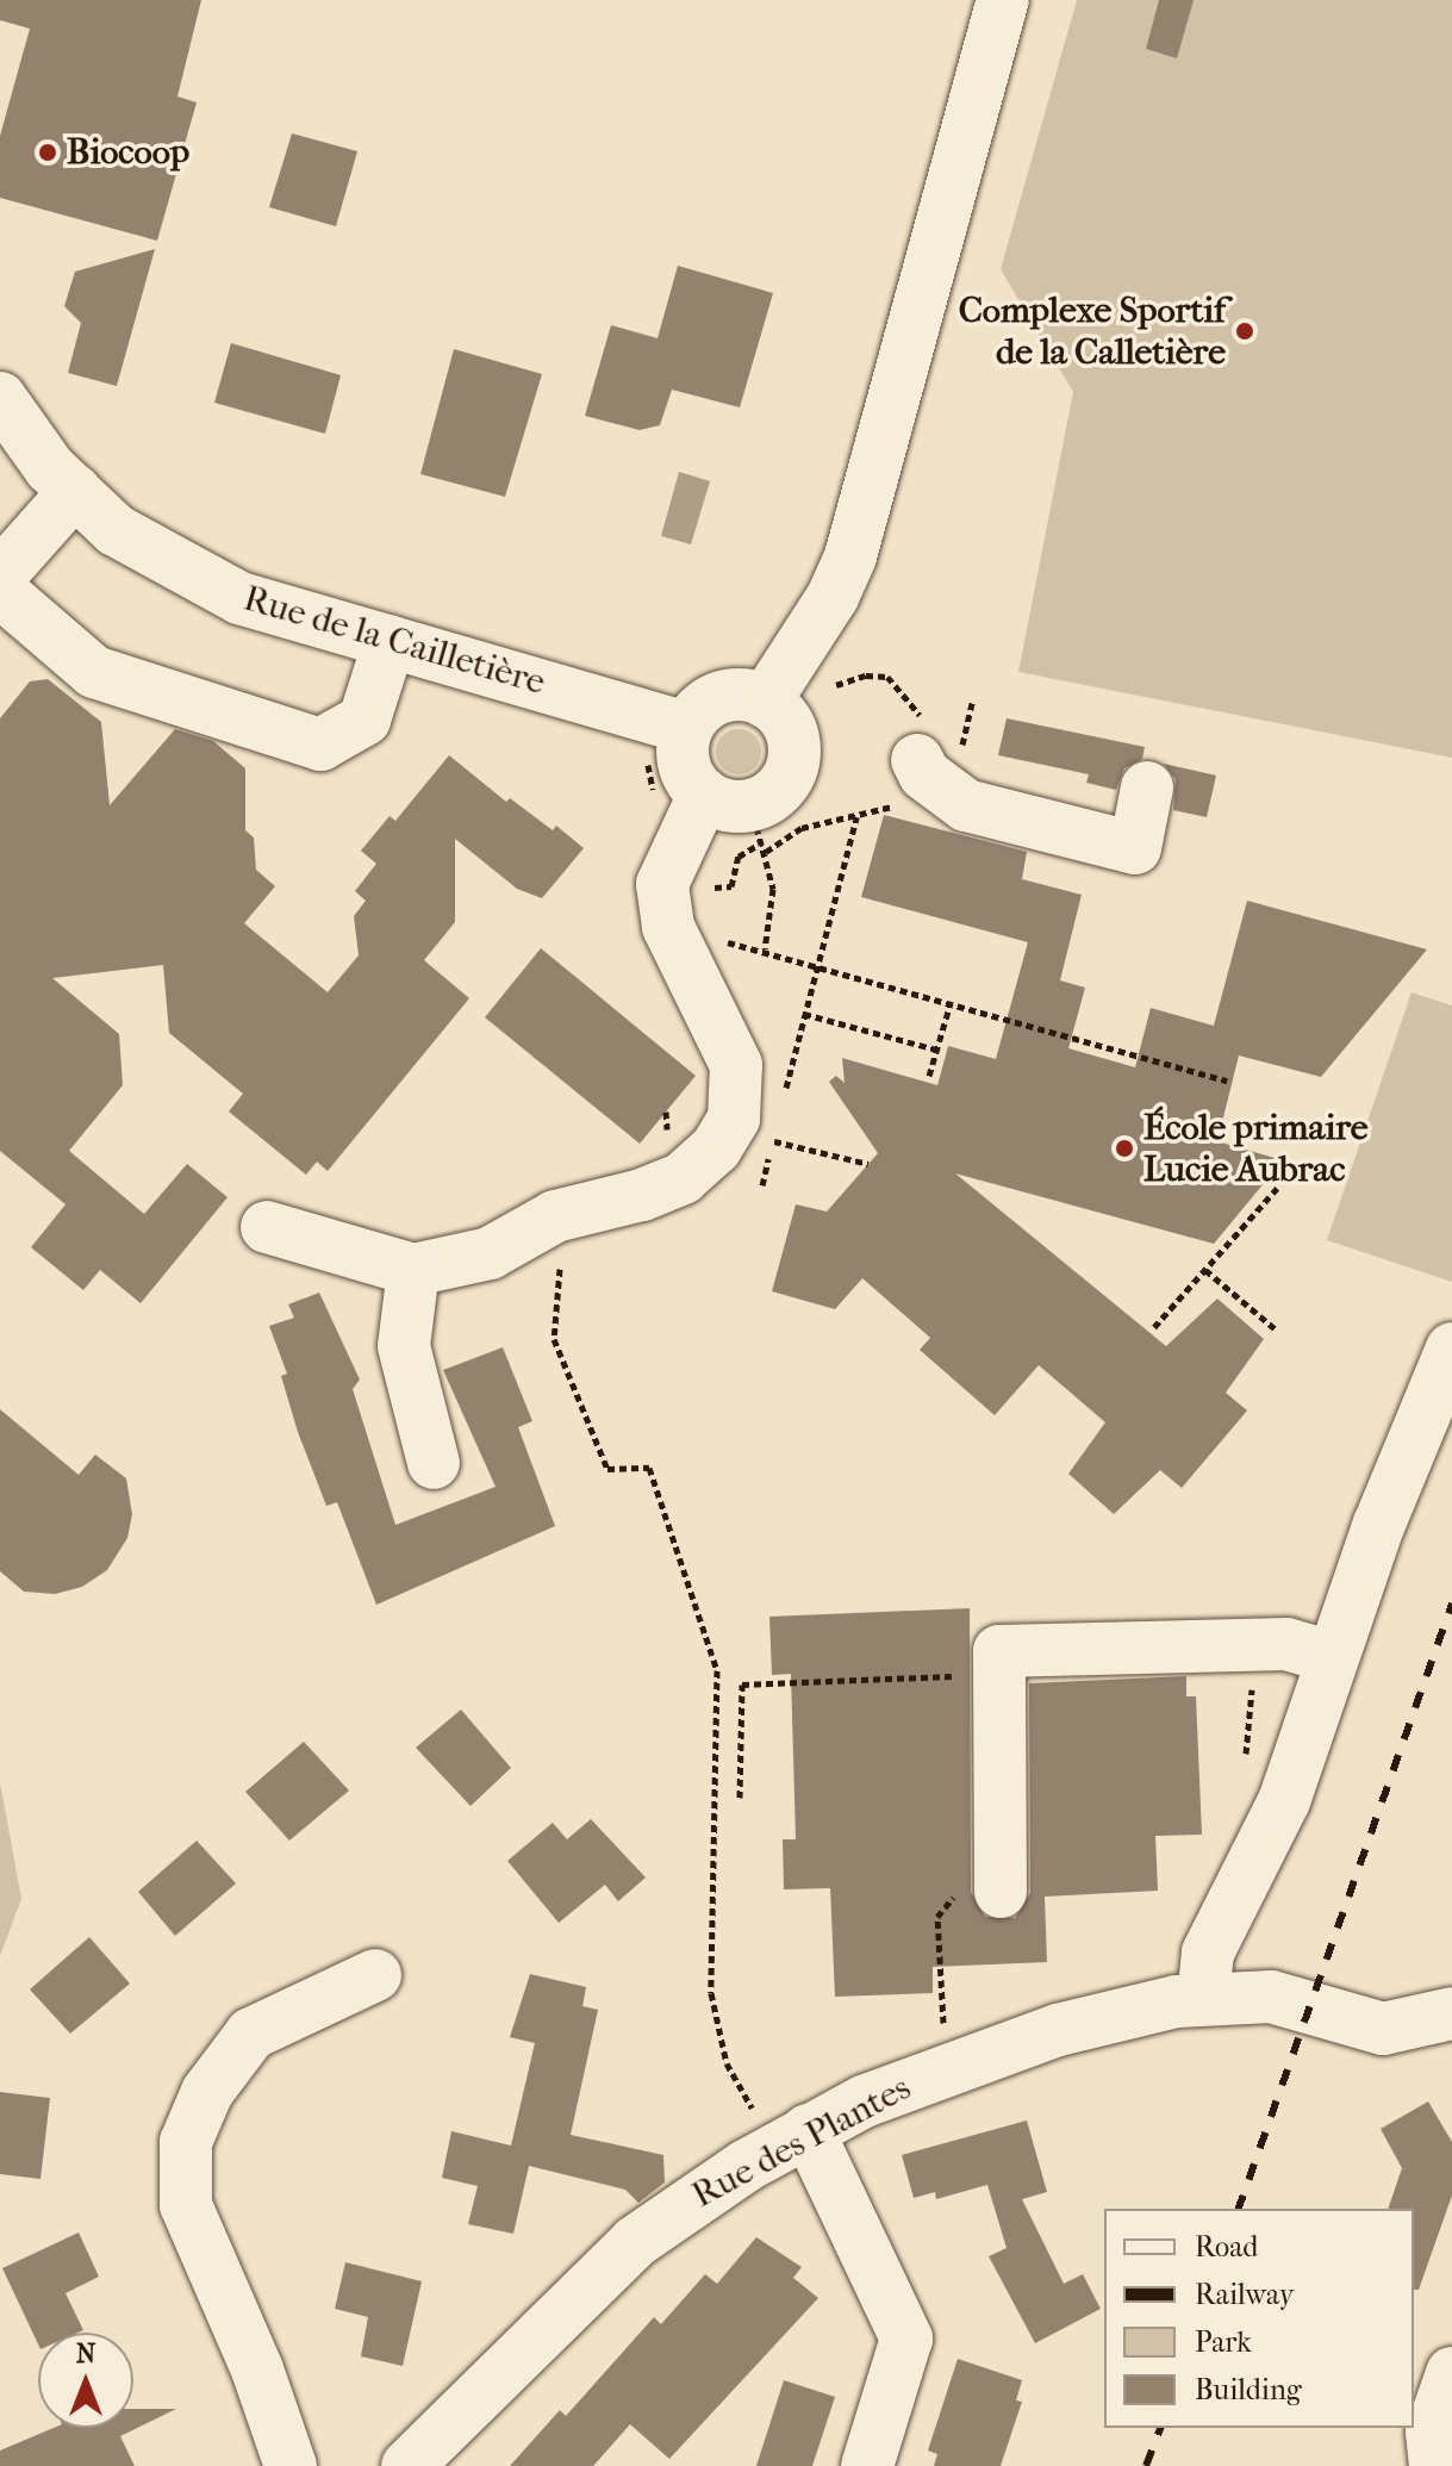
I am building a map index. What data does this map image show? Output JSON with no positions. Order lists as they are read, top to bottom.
{
  "streets": {
    "street": ["Rue de la Cailletière", "Rue des Plantes"]
  },
  "places": ["Biocoop", "Complexe Sportif de la Calletière", "École primaire Lucie Aubrac"],
  "legend": [
    "Road",
    "Railway",
    "Park",
    "Building"
  ],
  "north": "top"
}
